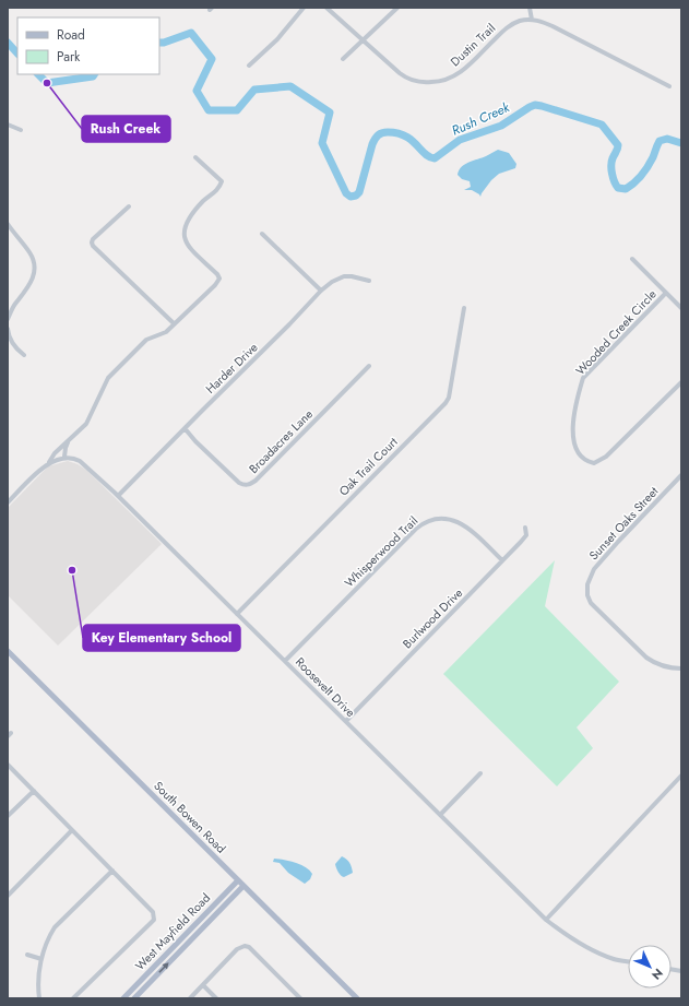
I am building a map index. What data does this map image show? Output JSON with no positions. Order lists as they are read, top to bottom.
{
  "streets": {
    "main road": ["South Bowen Road", "West Mayfield Road"],
    "street": [
      "Dustin Trail",
      "Wooded Creek Circle",
      "Harder Drive",
      "Broadacres Lane",
      "Oak Trail Court",
      "Sunset Oaks Street",
      "Whisperwood Trail",
      "Burlwood Drive",
      "Roosevelt Drive"
    ]
  },
  "crossings": [
    ["Harder Drive", "Broadacres Lane"],
    ["Harder Drive", "Roosevelt Drive"],
    ["Oak Trail Court", "Roosevelt Drive"],
    ["Whisperwood Trail", "Burlwood Drive"],
    ["Whisperwood Trail", "Roosevelt Drive"],
    ["Burlwood Drive", "Roosevelt Drive"],
    ["South Bowen Road", "West Mayfield Road"]
  ],
  "water": ["Rush Creek"],
  "places": ["Rush Creek", "Key Elementary School"],
  "legend": ["Road", "Park"],
  "north": "bottom right"
}
